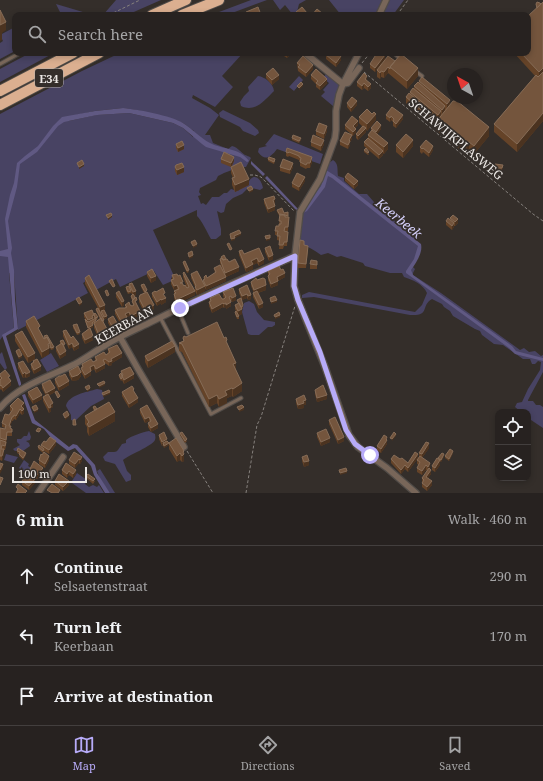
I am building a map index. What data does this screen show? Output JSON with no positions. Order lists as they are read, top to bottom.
{
  "streets": {
    "highway": ["E34"],
    "street": ["KEERBAAN"],
    "path": ["SCHAWIJKPLASWEG"]
  },
  "water": ["Keerbeek"],
  "scale_bar": "100 m",
  "north": "top left",
  "page": {
    "search": "Search here",
    "scale": "100 m",
    "heading": ["6 min", "Walk · 460 m"],
    "list": [
      ["Continue", "Selsaetenstraat", "290 m"],
      ["Turn left", "Keerbaan", "170 m"],
      "Arrive at destination"
    ],
    "nav": ["Map", "Directions", "Saved"]
  }
}
